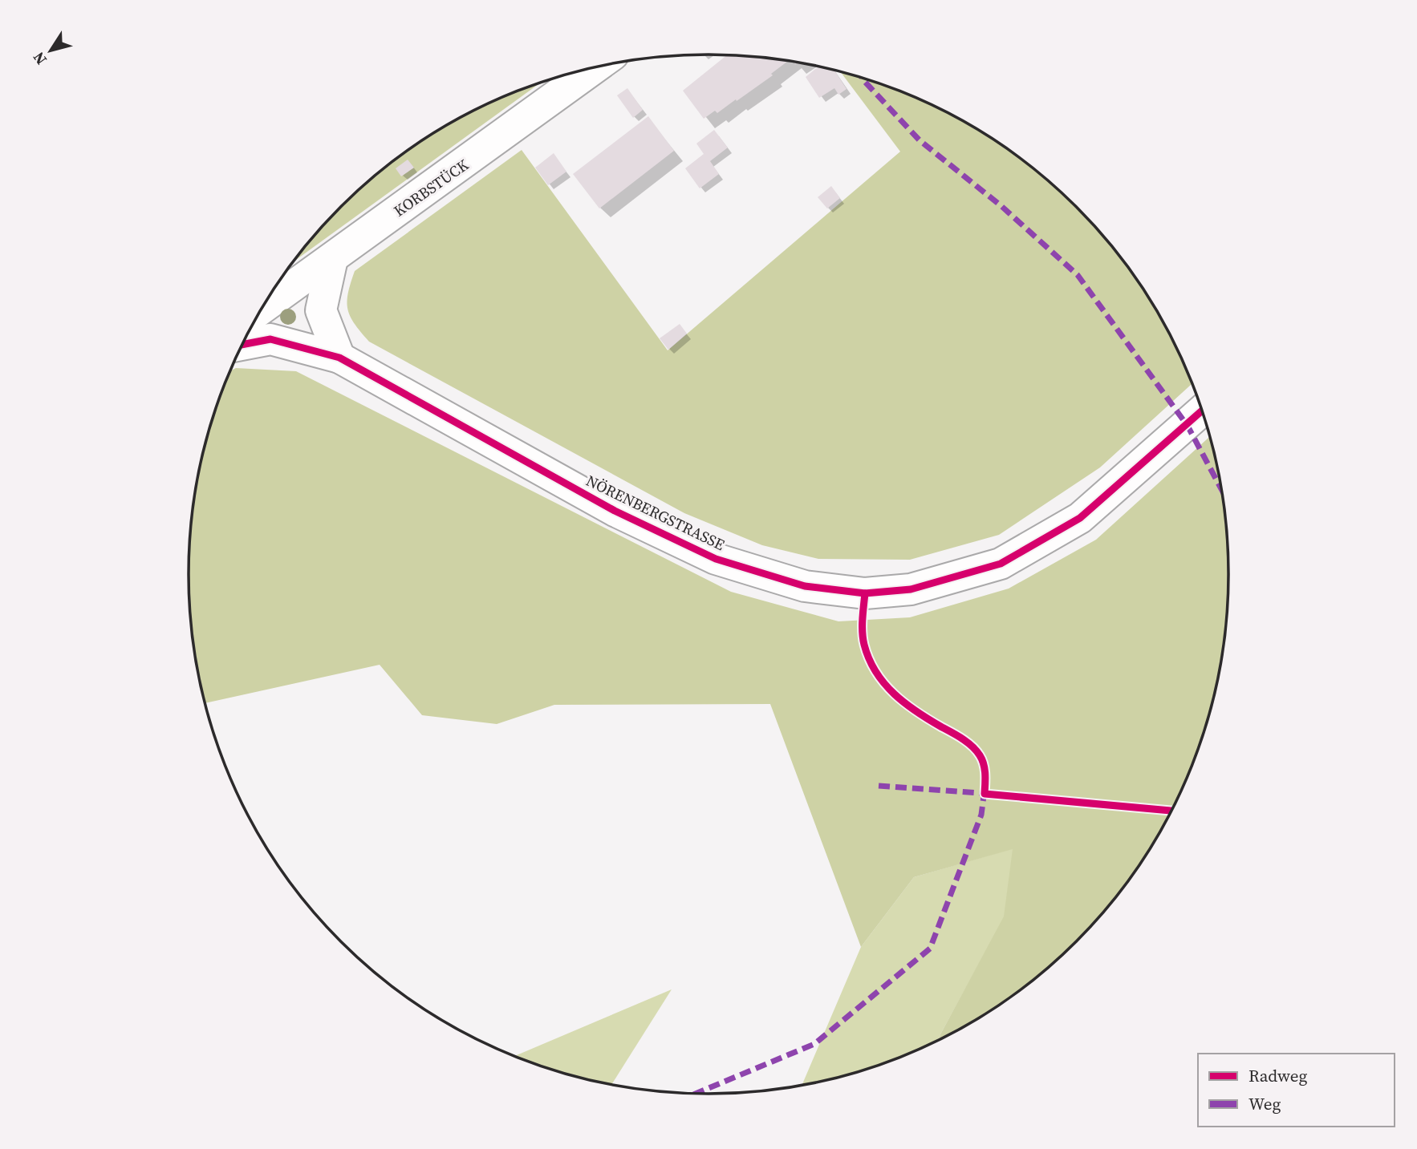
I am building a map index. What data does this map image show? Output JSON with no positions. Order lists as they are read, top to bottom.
{
  "streets": {
    "street": ["KORBSTÜCK", "NÖRENBERGSTRASSE"]
  },
  "legend": ["Radweg", "Weg"],
  "north": "bottom left"
}
